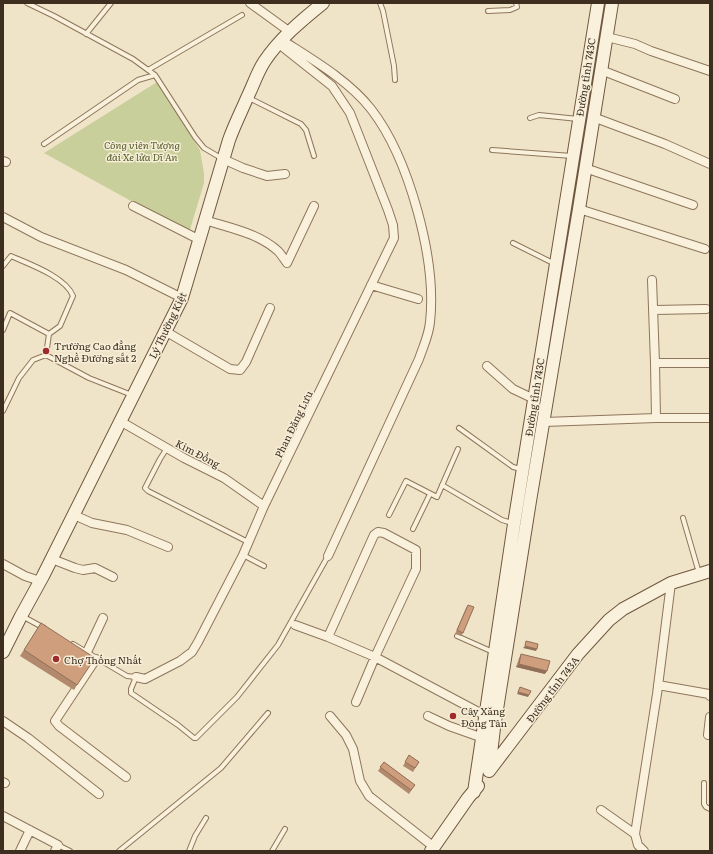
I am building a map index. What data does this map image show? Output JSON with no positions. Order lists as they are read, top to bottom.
{
  "streets": {
    "main road": ["Đường tỉnh 743C", "Lý Thường Kiệt", "Đường tỉnh 743A"],
    "street": ["Phan Đăng Lưu", "Kim Đồng"]
  },
  "crossings": [
    ["Đường tỉnh 743C", "Đường tỉnh 743A"],
    ["Lý Thường Kiệt", "Phan Đăng Lưu"],
    ["Lý Thường Kiệt", "Kim Đồng"],
    ["Phan Đăng Lưu", "Kim Đồng"]
  ],
  "parks": ["Công viên Tượng đài Xe lửa Dĩ An"],
  "places": ["Trường Cao đẳng Nghề Đường sắt 2", "Chợ Thống Nhất", "Cây Xăng Đông Tân"]
}
